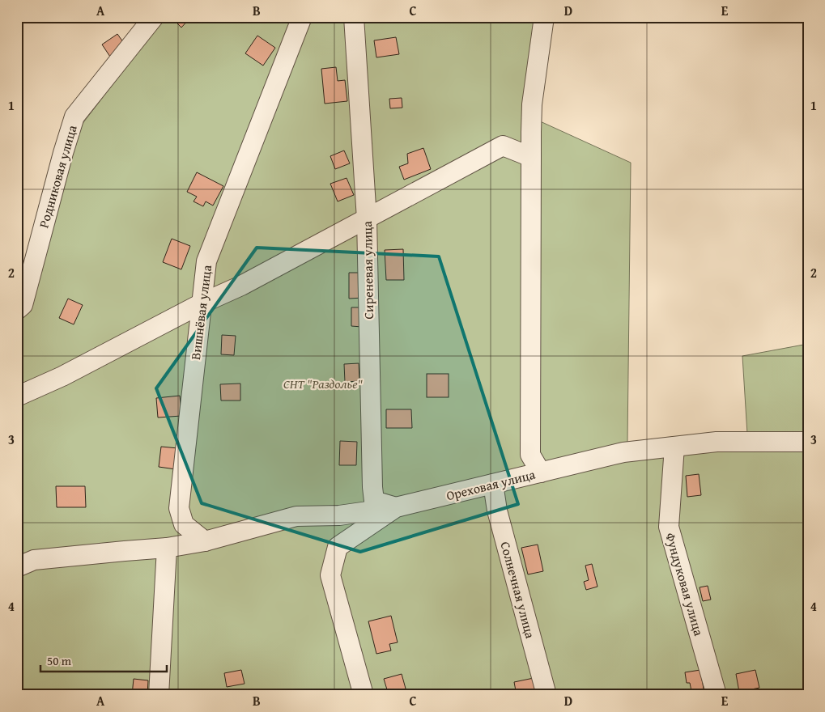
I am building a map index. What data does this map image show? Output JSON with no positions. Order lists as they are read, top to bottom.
{
  "streets": {
    "street": [
      "Родниковая улица",
      "Сиреневая улица",
      "Вишнёвая улица",
      "Ореховая улица",
      "Фундуковая улица",
      "Солнечная улица"
    ]
  },
  "crossings": [
    ["Сиреневая улица", "Ореховая улица"],
    ["Ореховая улица", "Фундуковая улица"],
    ["Ореховая улица", "Солнечная улица"]
  ],
  "parks": ["СНТ \"Раздолье\""],
  "scale_bar": "50 m",
  "grid": {
    "columns": [
      "A",
      "B",
      "C",
      "D",
      "E"
    ],
    "rows": [
      "1",
      "2",
      "3",
      "4"
    ]
  }
}
